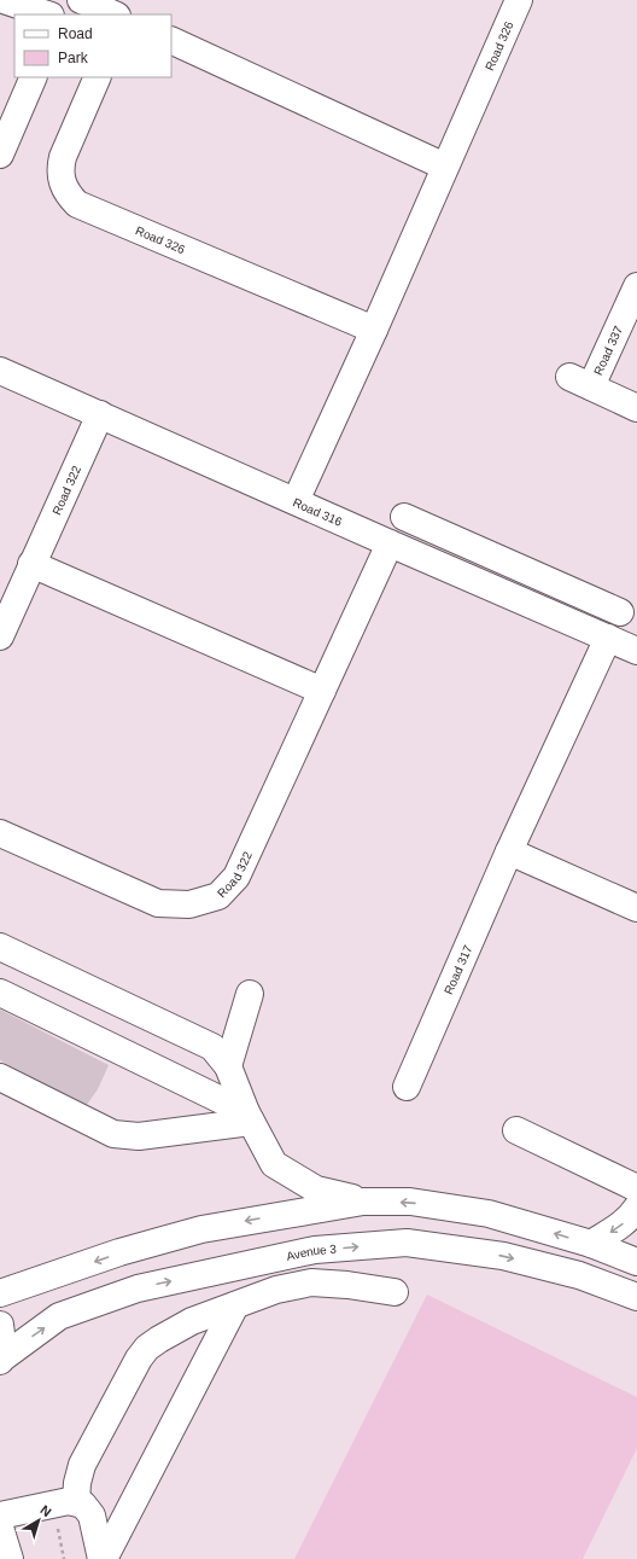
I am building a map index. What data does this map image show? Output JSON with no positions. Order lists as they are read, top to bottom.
{
  "streets": {
    "street": [
      "Road 326",
      "Road 337",
      "Road 322",
      "Road 316",
      "Road 317",
      "Avenue 3"
    ]
  },
  "crossings": [
    ["Road 326", "Road 316"],
    ["Road 322", "Road 316"],
    ["Road 316", "Road 317"]
  ],
  "legend": ["Road", "Park"],
  "north": "top right"
}
